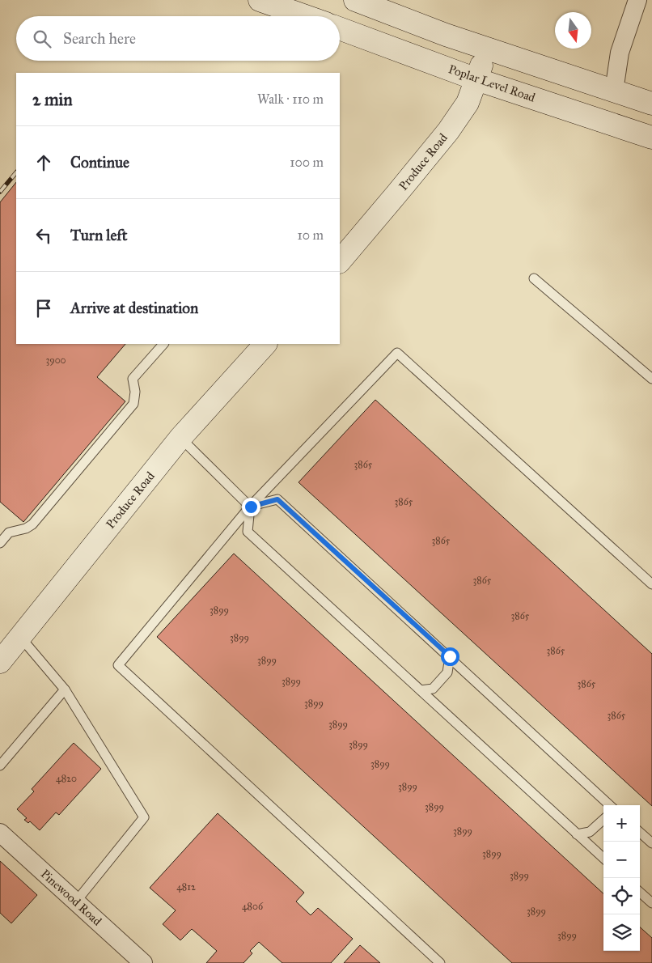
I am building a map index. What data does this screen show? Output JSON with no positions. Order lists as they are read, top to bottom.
{
  "streets": {
    "main road": ["Poplar Level Road", "Produce Road"],
    "street": ["Pinewood Road"]
  },
  "crossings": [
    ["Poplar Level Road", "Produce Road"]
  ],
  "house_numbers": [
    "3900",
    "3865",
    "3865",
    "3865",
    "3865",
    "3899",
    "3865",
    "3899",
    "3865",
    "3899",
    "3899",
    "3865",
    "3899",
    "3865",
    "3899",
    "3899",
    "3899",
    "4820",
    "3899",
    "3899",
    "3899",
    "3899",
    "3899",
    "4812",
    "4806",
    "3899",
    "3899"
  ],
  "north": "bottom",
  "page": {
    "search": "Search here",
    "heading": ["2 min", "Walk · 110 m"],
    "list": [
      ["Continue", "100 m"],
      ["Turn left", "10 m"],
      "Arrive at destination"
    ],
    "map_buttons": ["+", "−"]
  }
}
